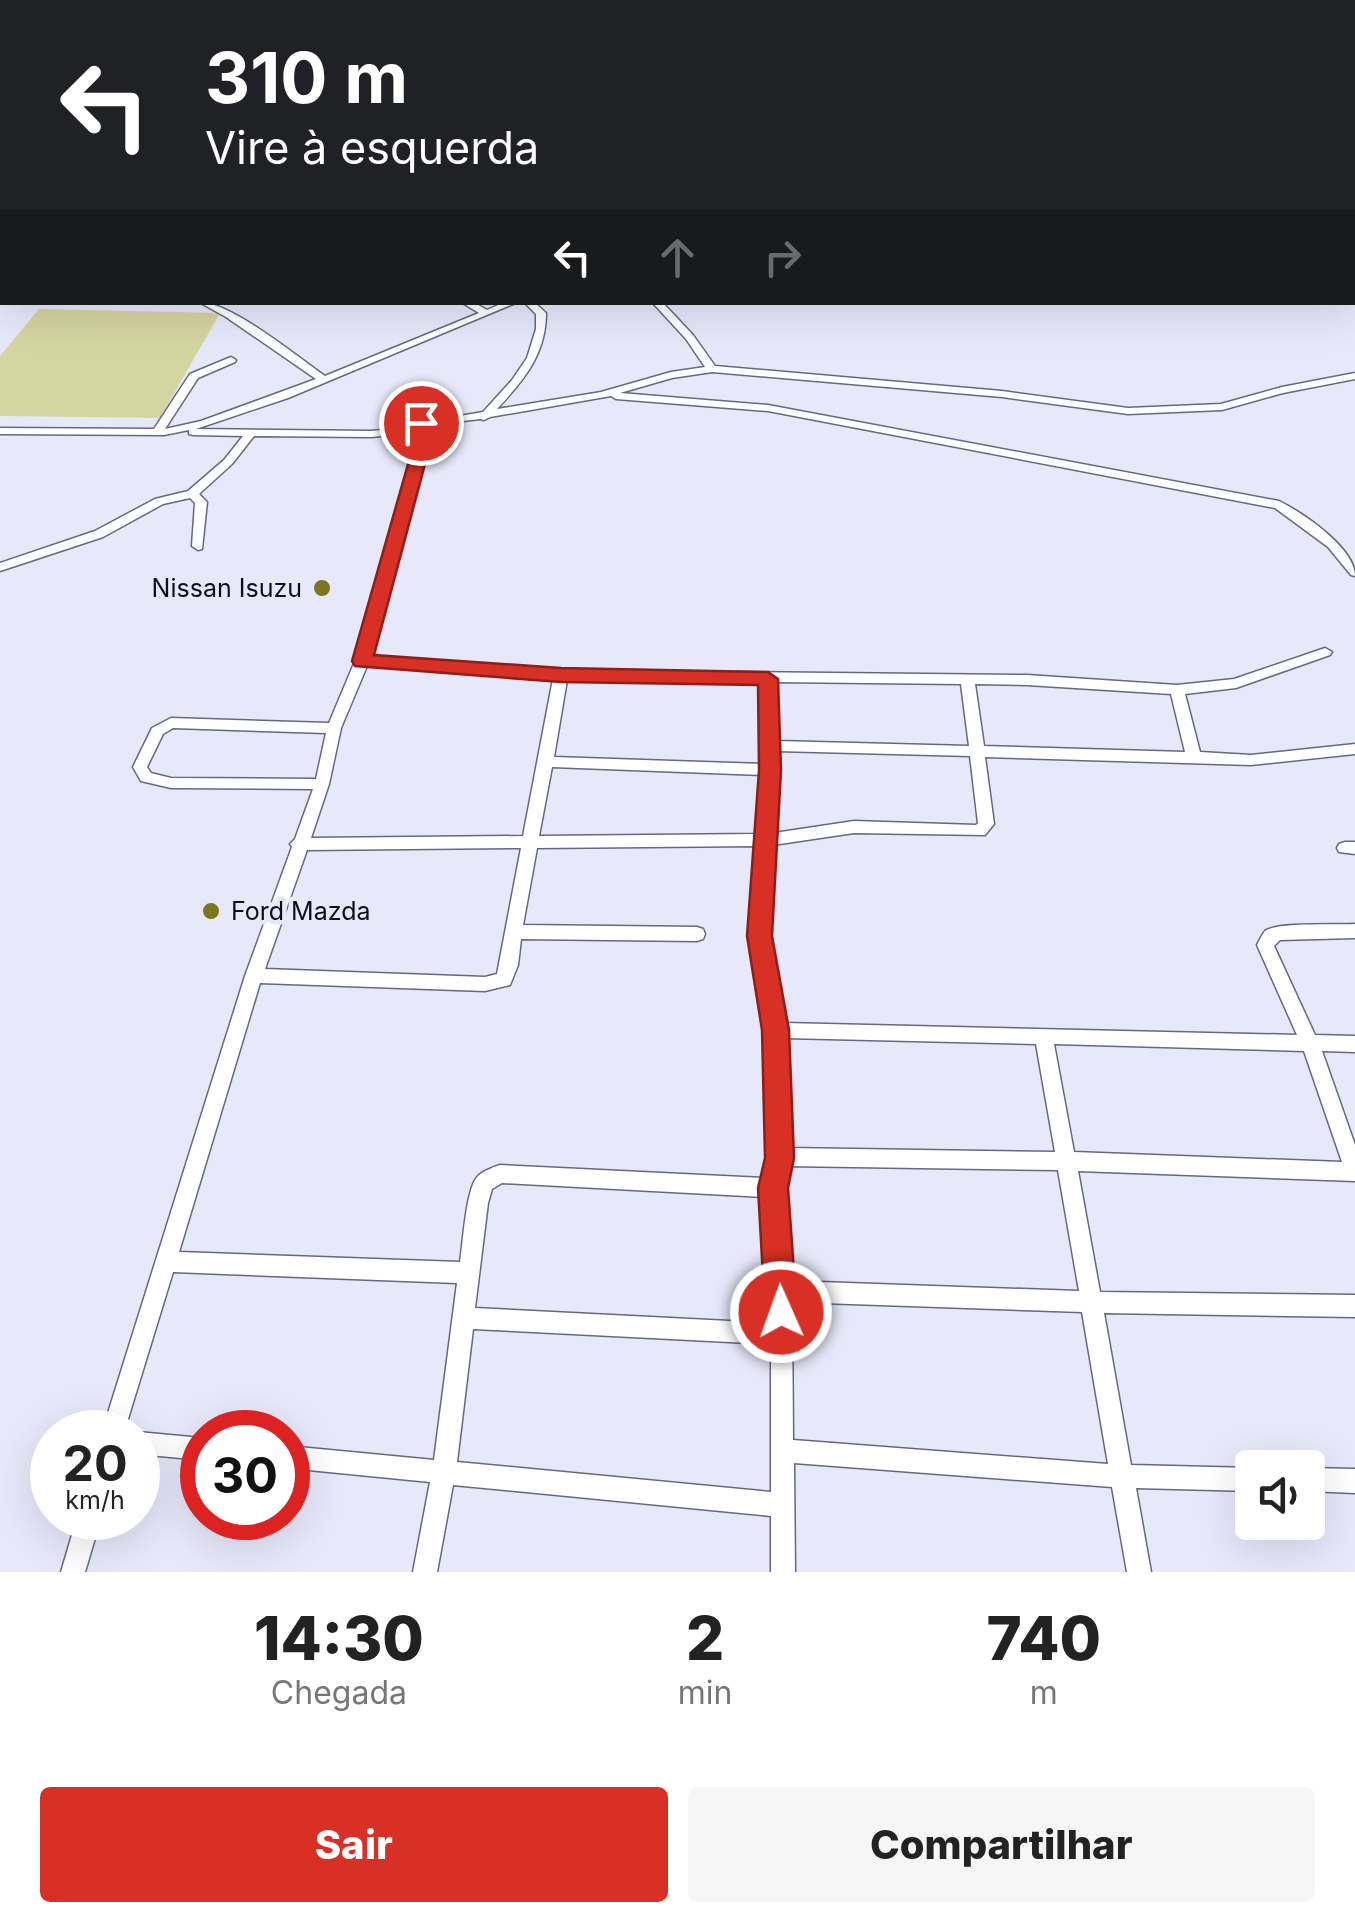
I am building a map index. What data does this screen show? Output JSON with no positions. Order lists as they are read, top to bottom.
{
  "places": ["Nissan Isuzu", "Ford Mazda"],
  "page": {
    "turn": ["310 m", "Vire à esquerda"],
    "speed": "20 km/h",
    "limit": "30",
    "eta": [
      "14:30",
      "Chegada",
      "2",
      "min",
      "740",
      "m"
    ],
    "buttons": ["Sair", "Compartilhar"]
  }
}
